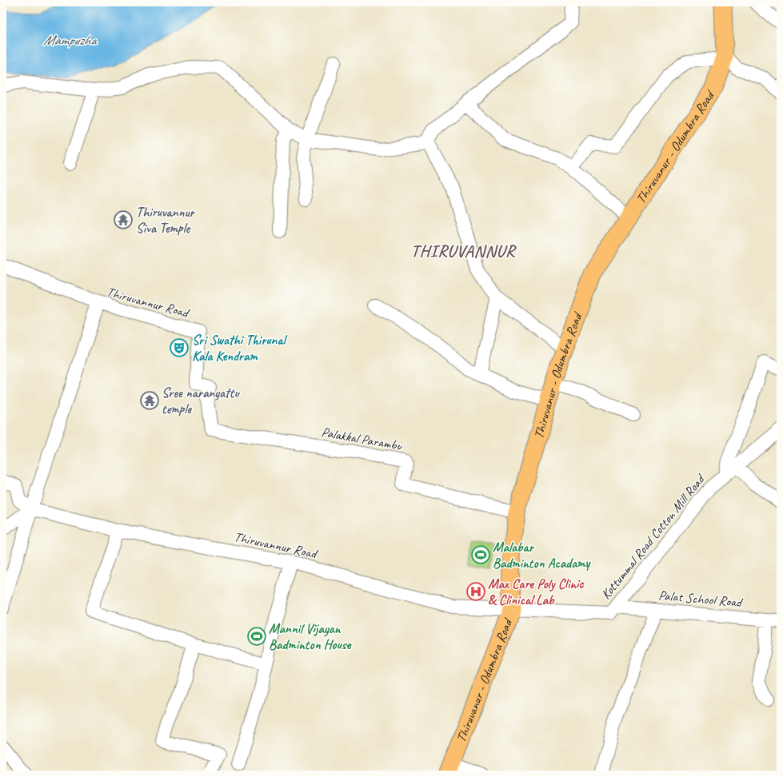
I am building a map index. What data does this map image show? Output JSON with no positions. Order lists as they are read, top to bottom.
{
  "streets": {
    "main road": ["Thiruvanur - Odumbra Road"],
    "street": [
      "Thiruvannur Road",
      "Palakkal Parambu",
      "Kottummal Road Cotton Mill Road",
      "Palat School Road"
    ]
  },
  "crossings": [
    ["Thiruvanur - Odumbra Road", "Thiruvannur Road"],
    ["Thiruvanur - Odumbra Road", "Palakkal Parambu"],
    ["Thiruvanur - Odumbra Road", "Kottummal Road Cotton Mill Road"],
    ["Thiruvannur Road", "Palakkal Parambu"],
    ["Thiruvannur Road", "Kottummal Road Cotton Mill Road"],
    ["Kottummal Road Cotton Mill Road", "Palat School Road"]
  ],
  "districts": ["THIRUVANNUR"],
  "water": ["Mampuzha"],
  "places": {
    "temple": ["Thiruvannur Siva Temple", "Sree naranyattu temple"],
    "theatre": ["Sri Swathi Thirunal Kala Kendram"],
    "sports": ["Malabar Badminton Acadamy", "Mannil Vijayan Badminton House"],
    "hospital": ["Max Care Poly Clinic & Clinical Lab"]
  }
}
